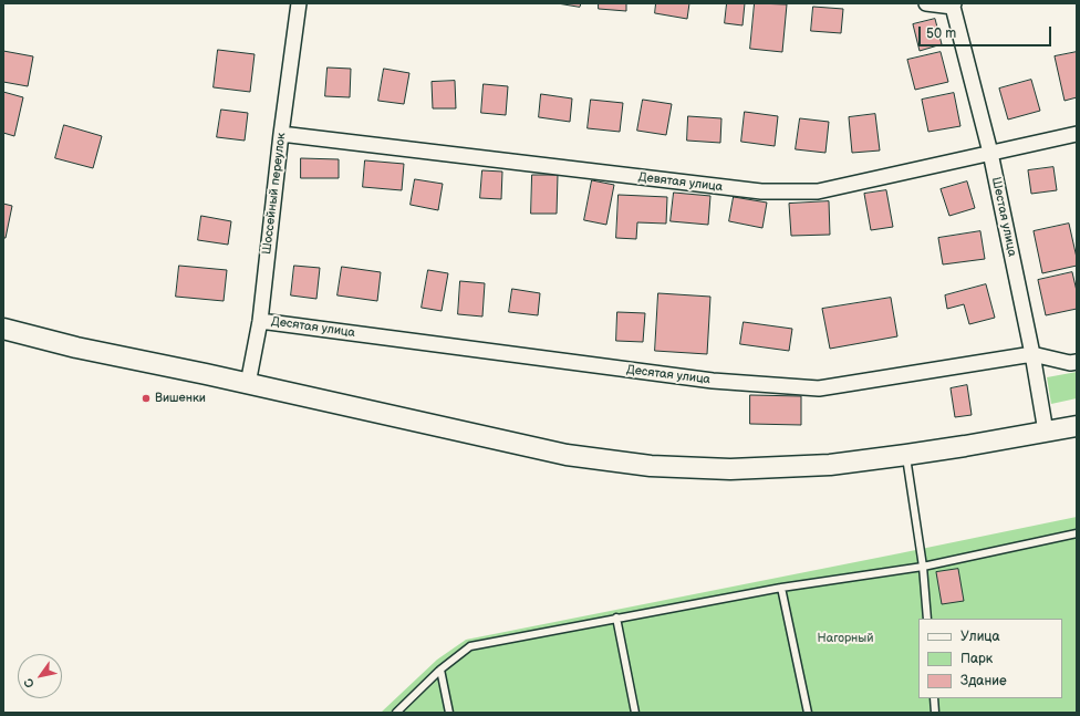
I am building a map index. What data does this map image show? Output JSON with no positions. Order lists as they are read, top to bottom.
{
  "streets": {
    "street": [
      "Девятая улица",
      "Шоссейный переулок",
      "Шестая улица",
      "Десятая улица"
    ]
  },
  "crossings": [
    ["Девятая улица", "Шоссейный переулок"],
    ["Девятая улица", "Шестая улица"],
    ["Шоссейный переулок", "Десятая улица"],
    ["Шестая улица", "Десятая улица"]
  ],
  "parks": ["Нагорный"],
  "places": ["Вишенки"],
  "legend": ["Улица", "Парк", "Здание"],
  "scale_bar": "50 m",
  "north": "bottom left"
}
